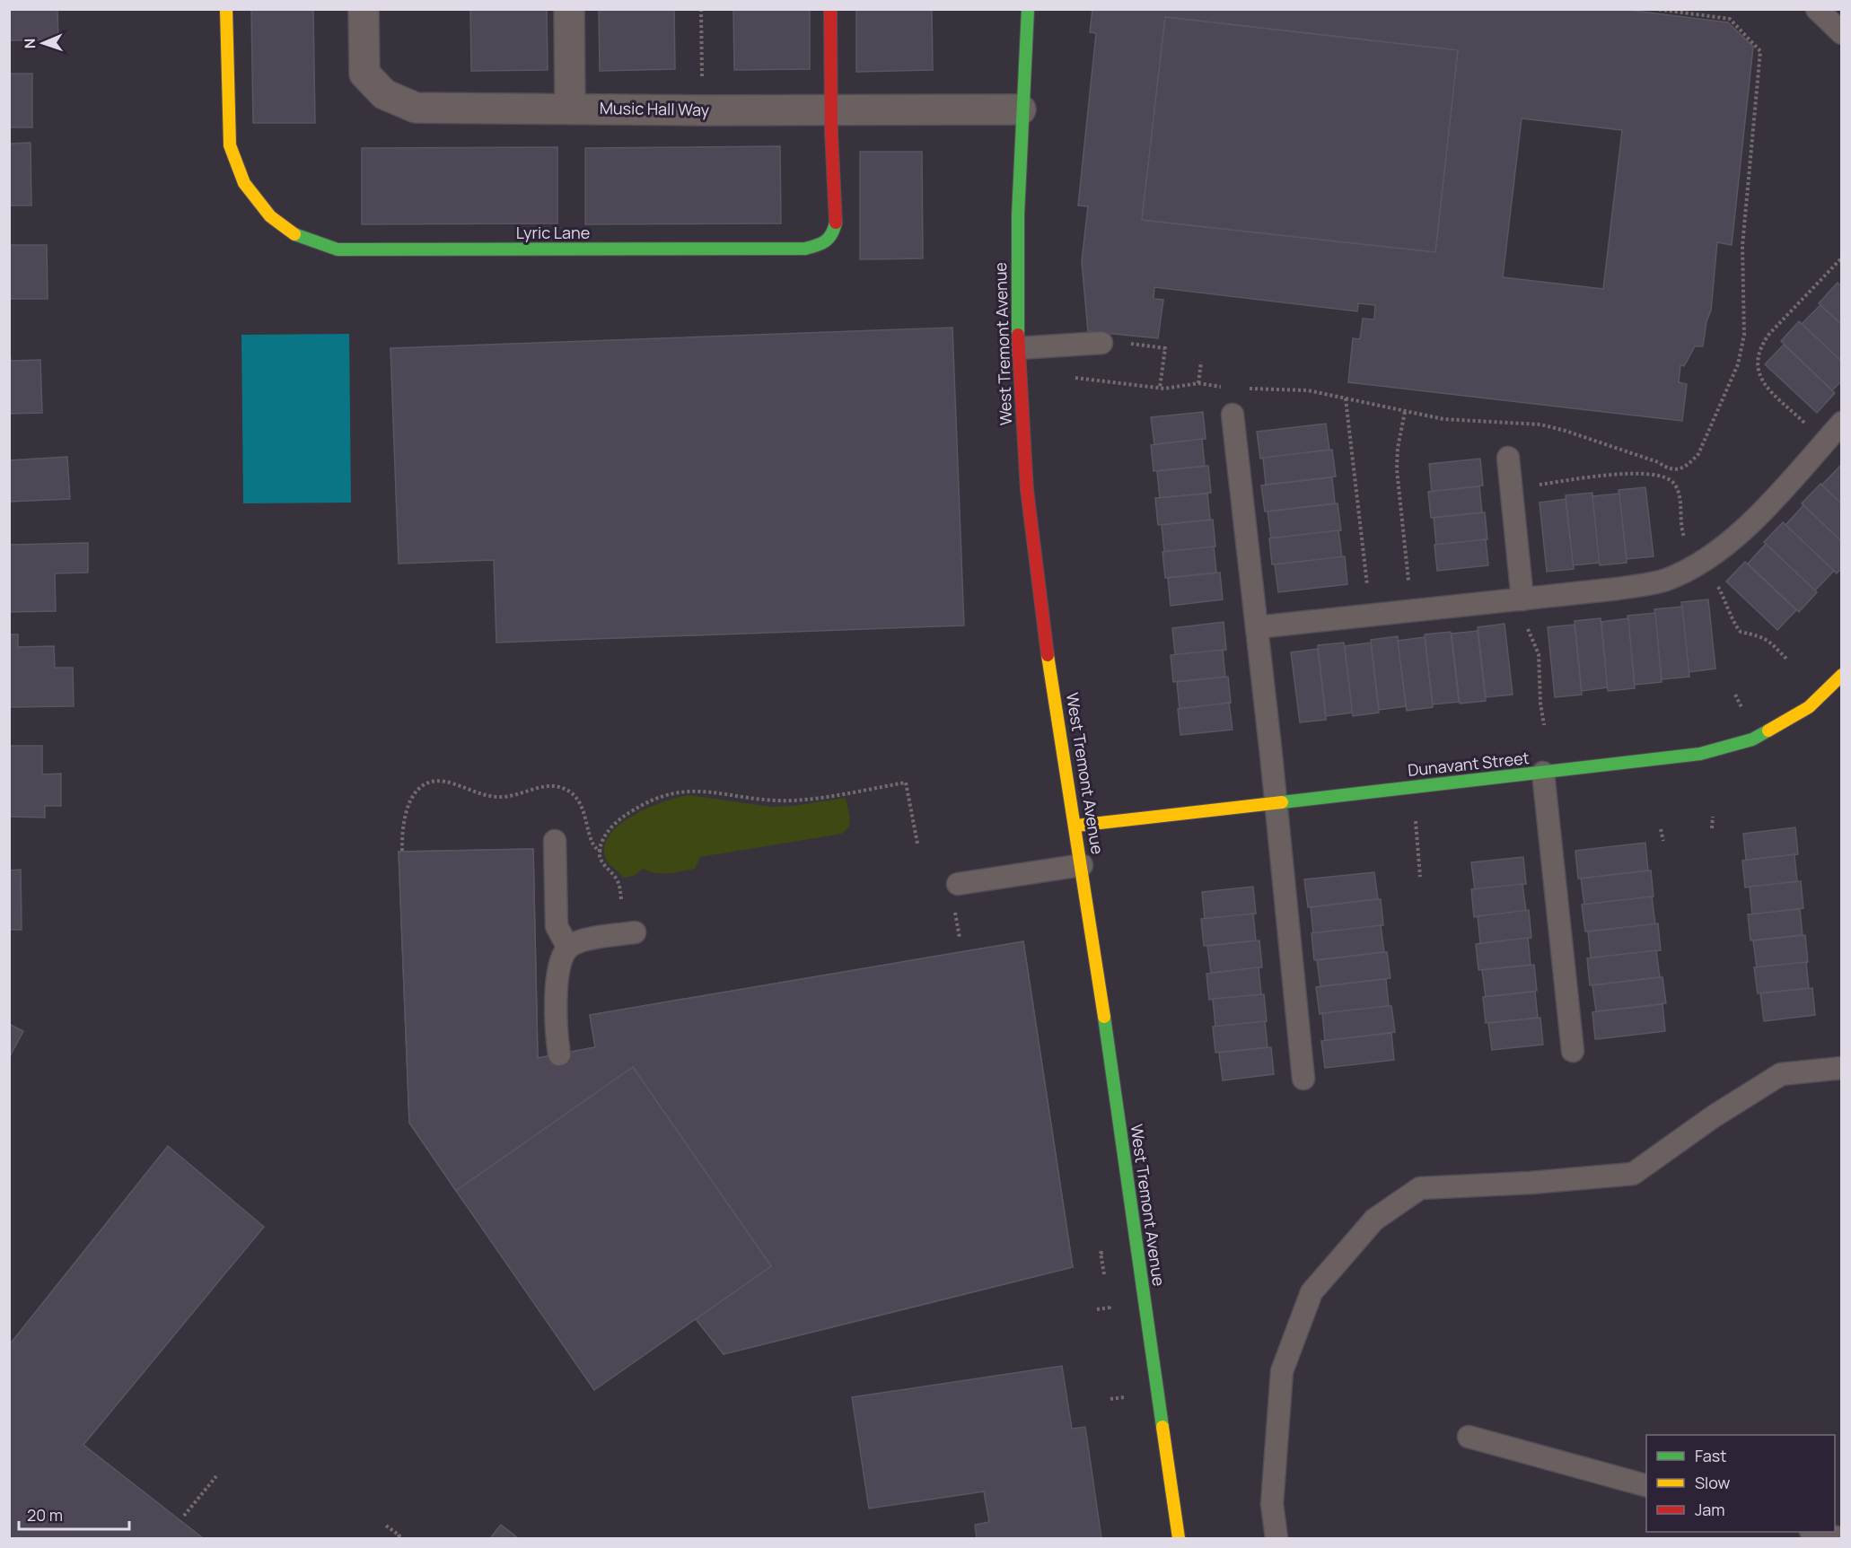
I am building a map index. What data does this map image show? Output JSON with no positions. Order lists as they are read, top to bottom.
{
  "streets": {
    "street": [
      "Music Hall Way",
      "Lyric Lane",
      "West Tremont Avenue",
      "Dunavant Street"
    ]
  },
  "crossings": [
    ["Music Hall Way", "Lyric Lane"],
    ["Music Hall Way", "West Tremont Avenue"],
    ["West Tremont Avenue", "Dunavant Street"]
  ],
  "legend": ["Fast", "Slow", "Jam"],
  "scale_bar": "20 m",
  "north": "left"
}
